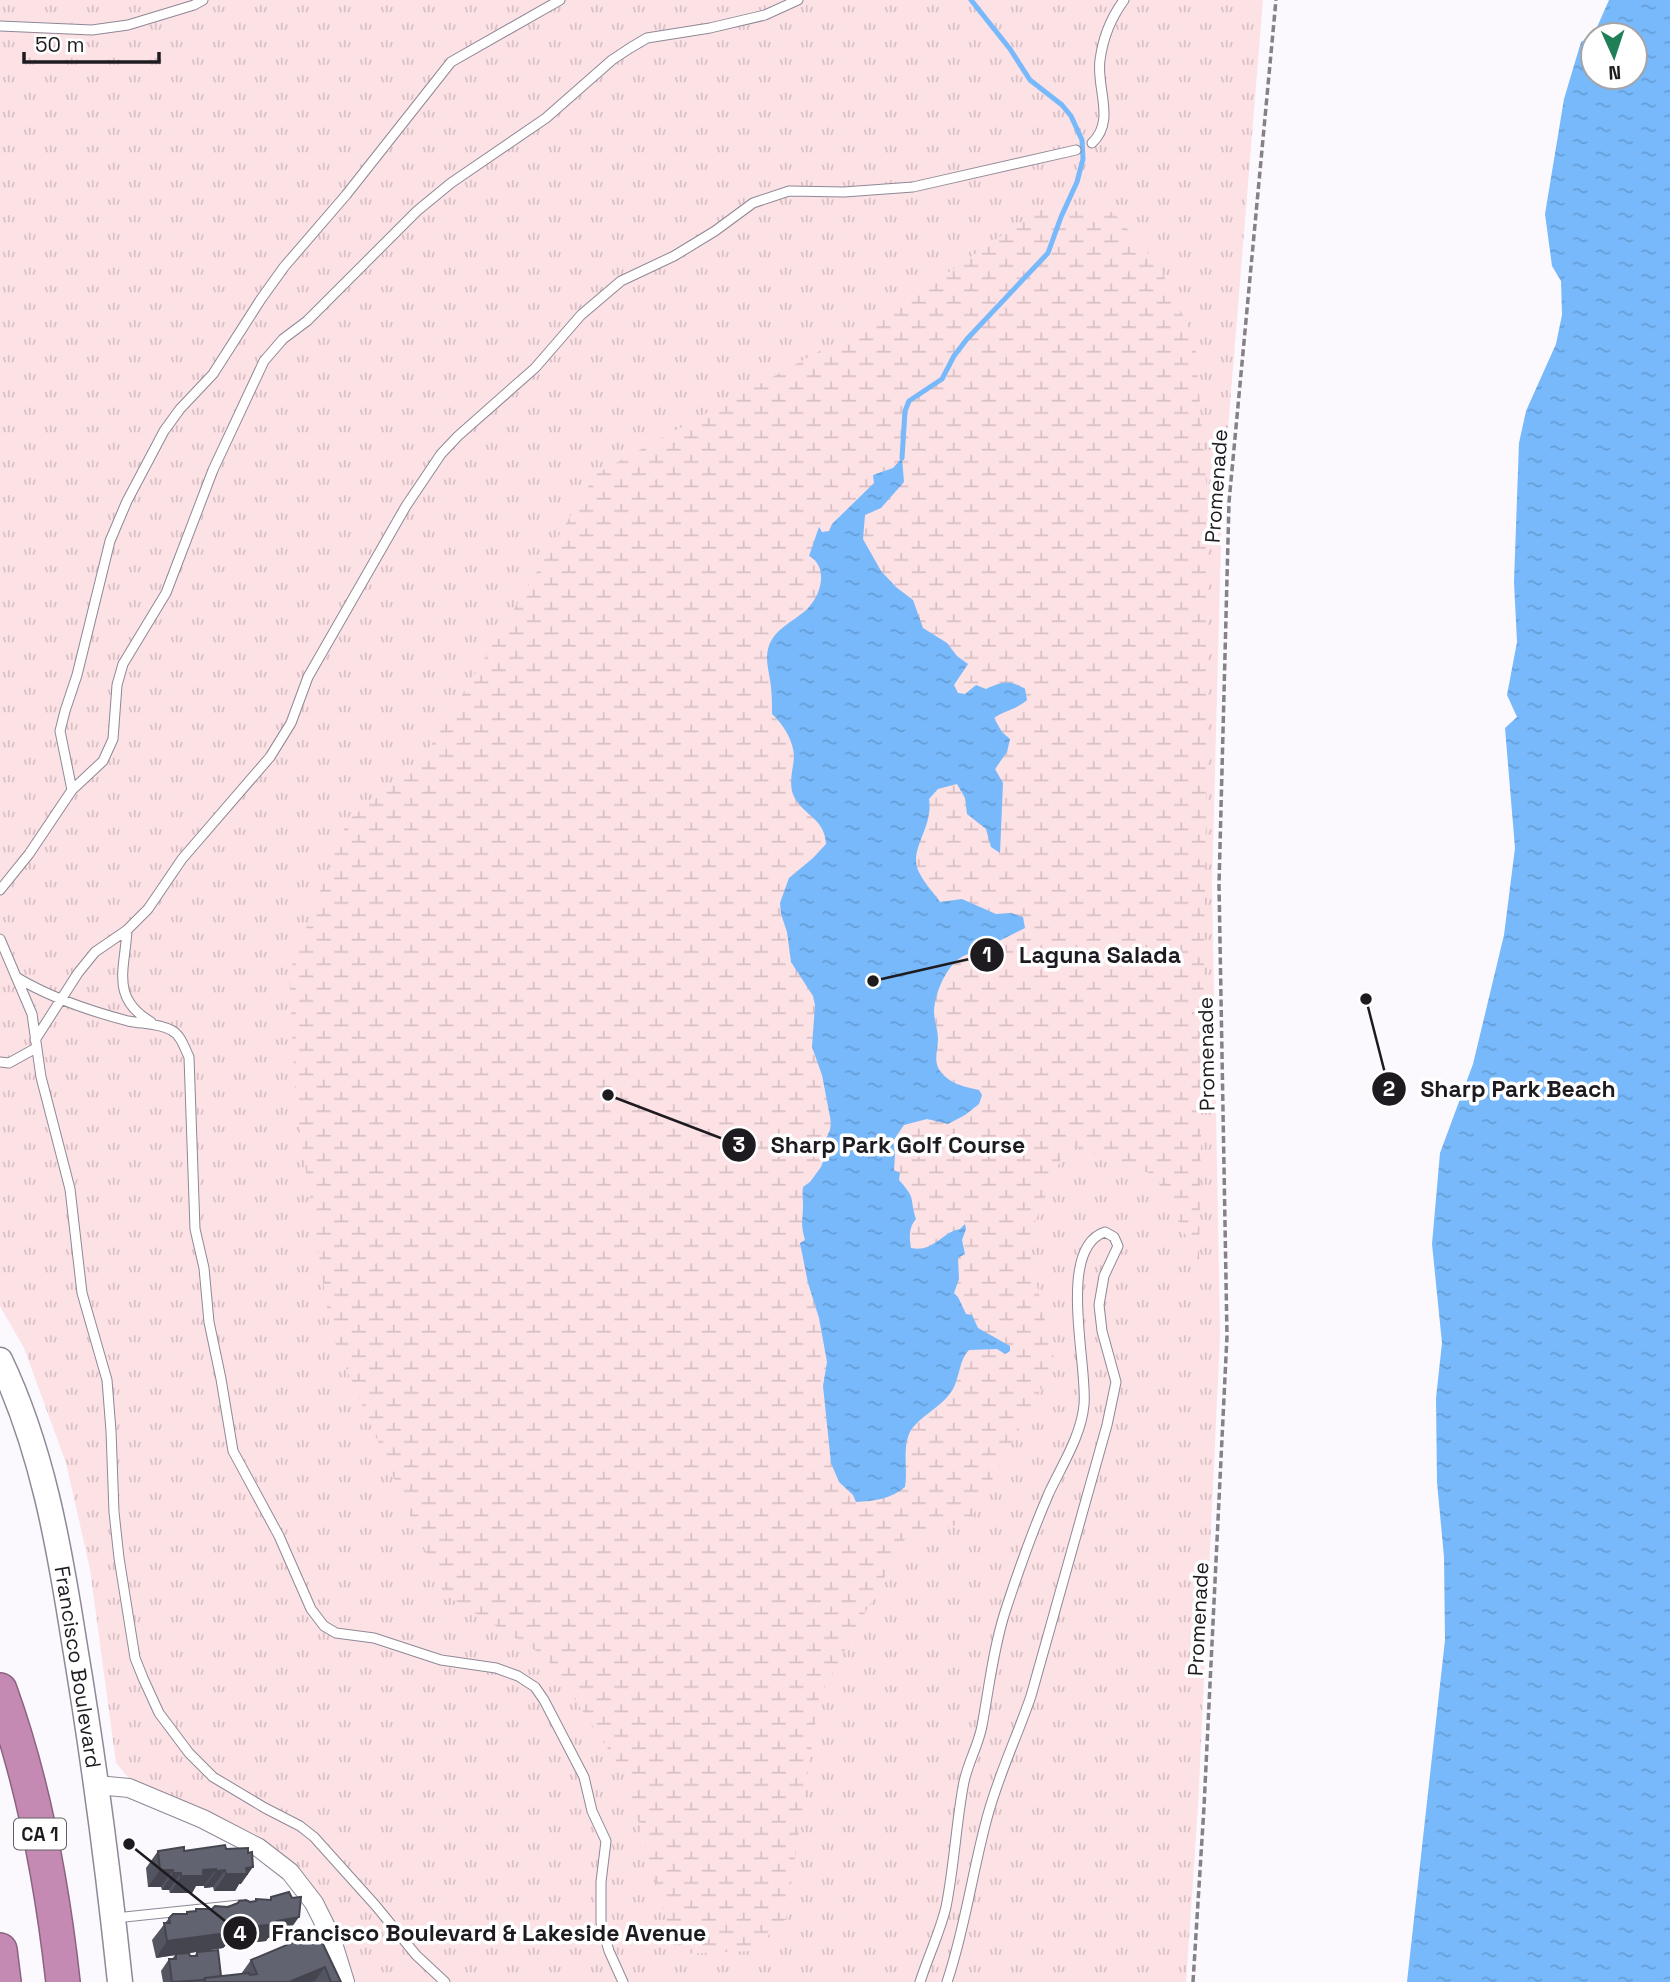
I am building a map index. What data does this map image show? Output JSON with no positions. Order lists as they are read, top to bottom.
{
  "streets": {
    "highway": ["CA 1"],
    "street": ["Francisco Boulevard"],
    "path": ["Promenade"]
  },
  "places": [
    "Laguna Salada",
    "Sharp Park Beach",
    "Sharp Park Golf Course",
    "Francisco Boulevard & Lakeside Avenue"
  ],
  "scale_bar": "50 m",
  "north": "bottom"
}
